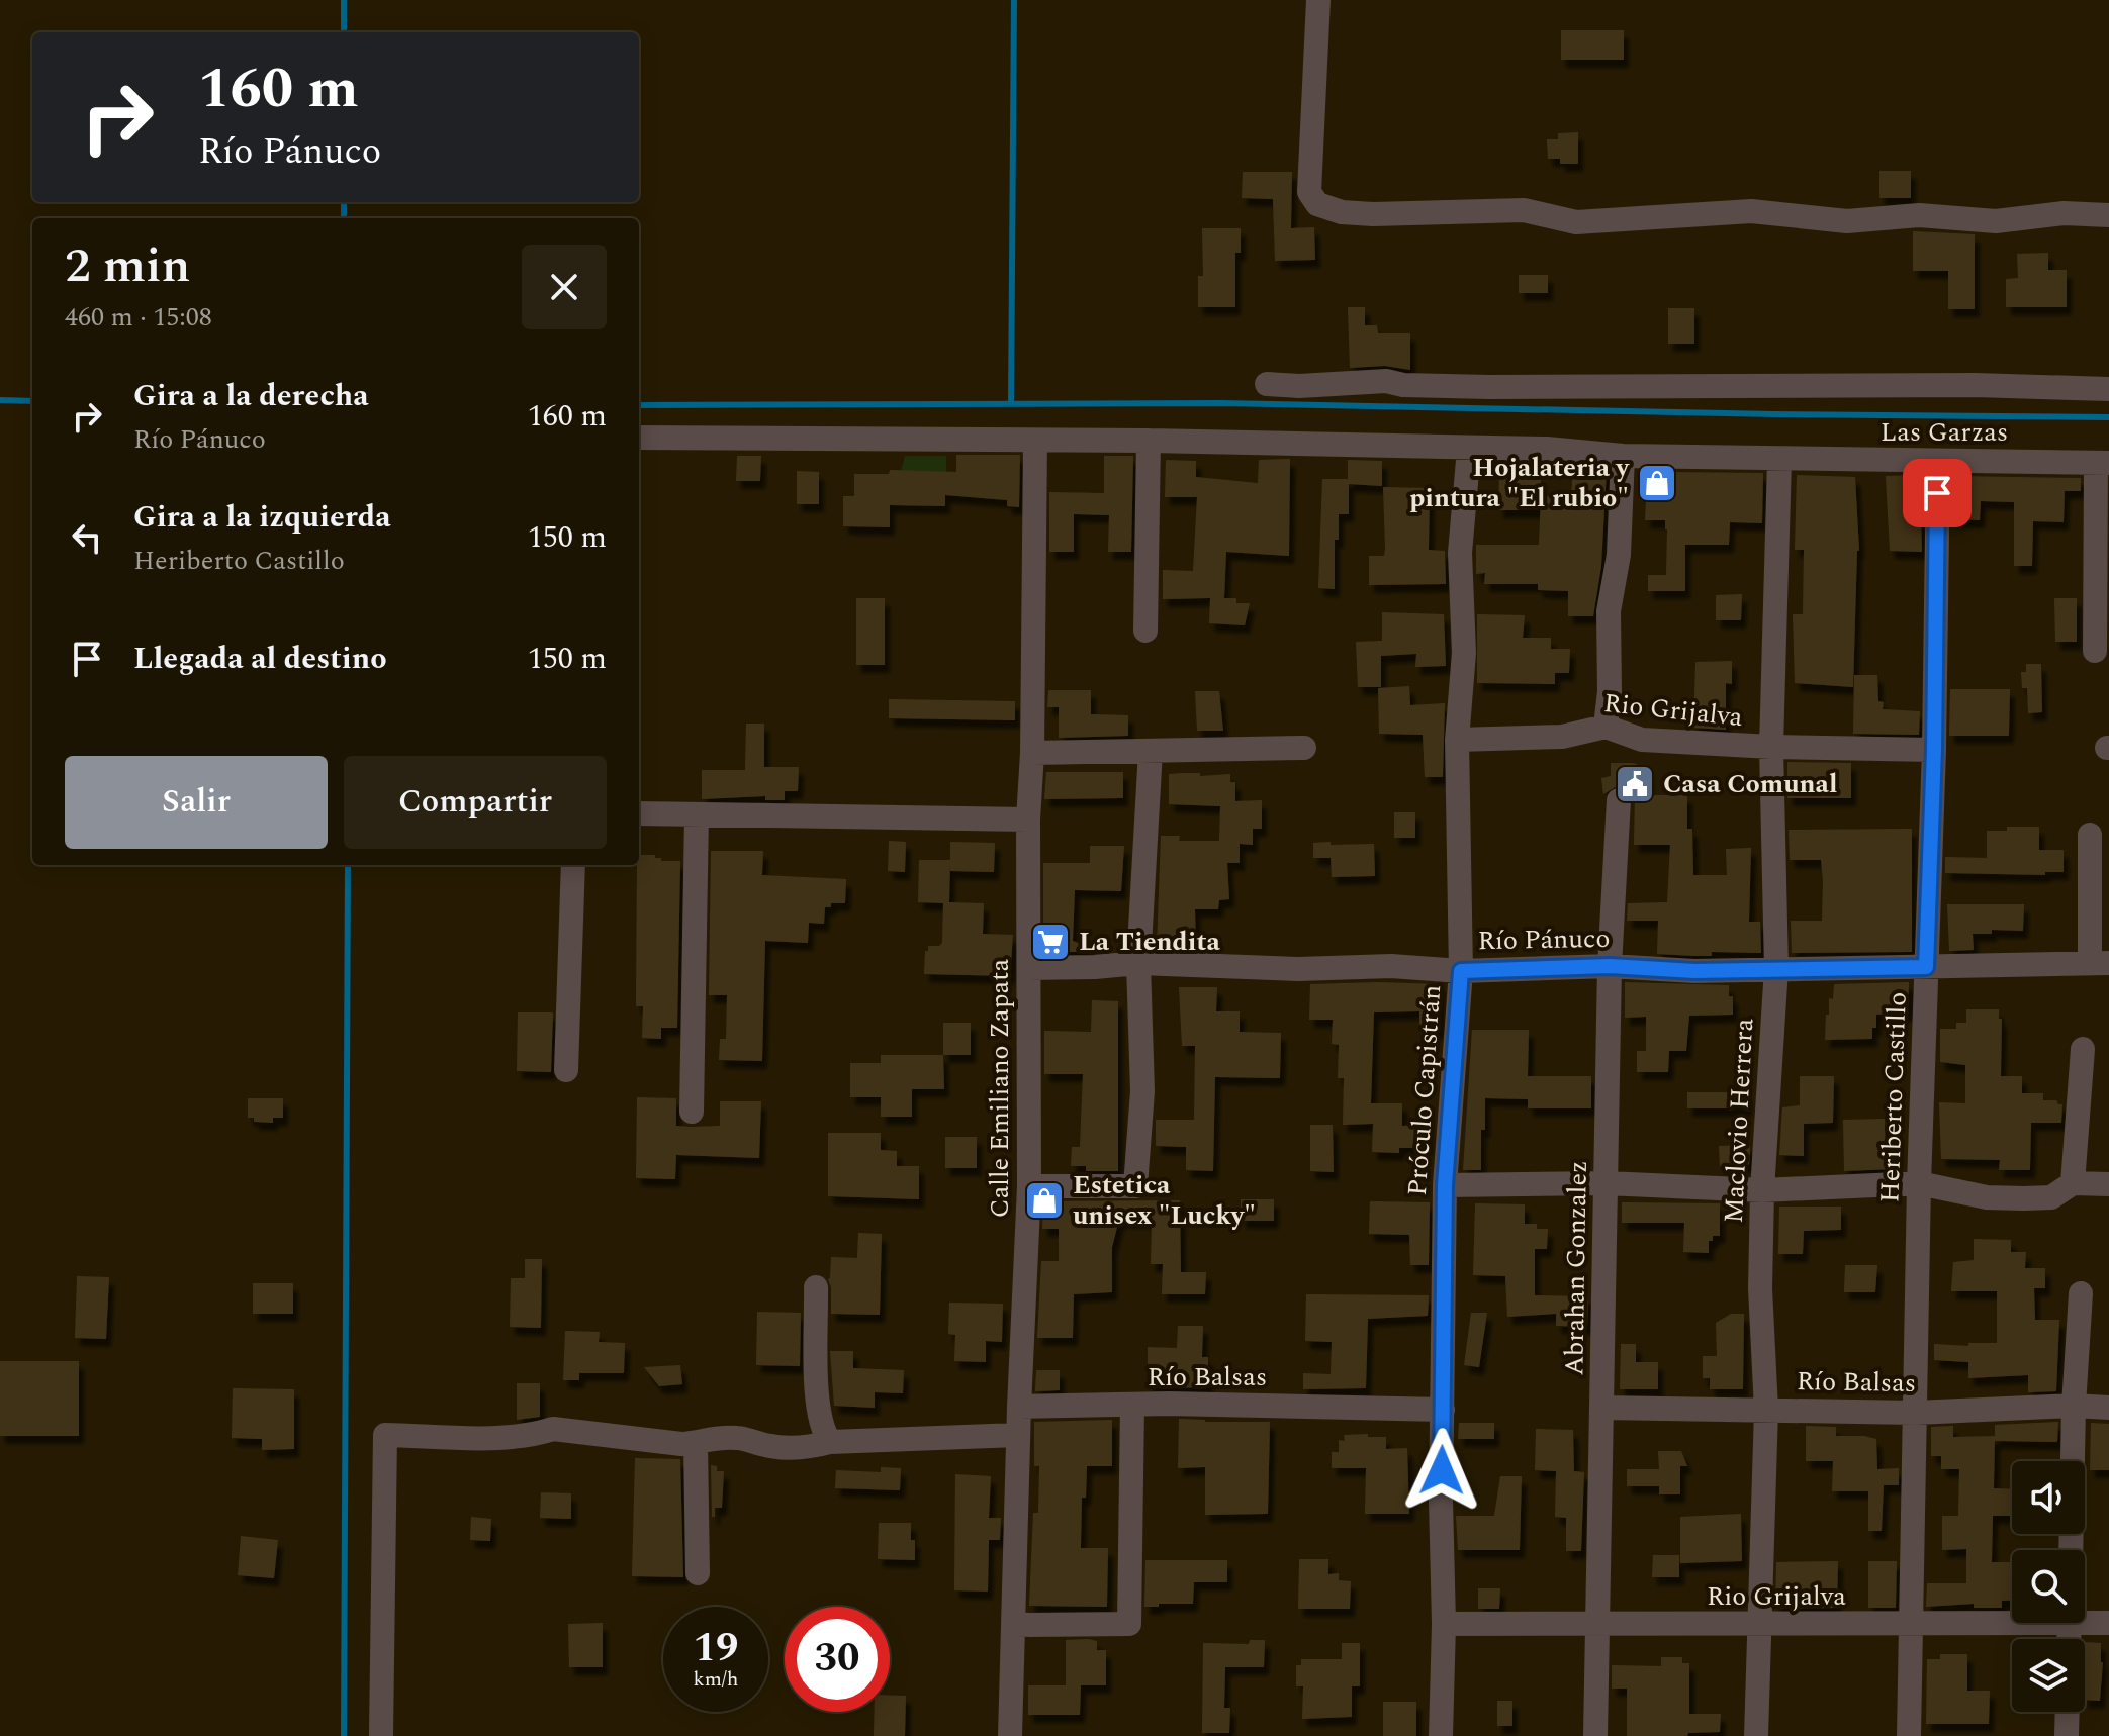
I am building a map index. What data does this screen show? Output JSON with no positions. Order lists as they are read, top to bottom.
{
  "streets": {
    "street": [
      "Las Garzas",
      "Rio Grijalva",
      "Río Pánuco",
      "Calle Emiliano Zapata",
      "Próculo Capistrán",
      "Heriberto Castillo",
      "Maclovio Herrera",
      "Abrahan Gonzalez",
      "Río Balsas"
    ]
  },
  "crossings": [
    ["Las Garzas", "Calle Emiliano Zapata"],
    ["Las Garzas", "Próculo Capistrán"],
    ["Las Garzas", "Heriberto Castillo"],
    ["Las Garzas", "Maclovio Herrera"],
    ["Rio Grijalva", "Próculo Capistrán"],
    ["Rio Grijalva", "Heriberto Castillo"],
    ["Rio Grijalva", "Maclovio Herrera"],
    ["Rio Grijalva", "Abrahan Gonzalez"],
    ["Río Pánuco", "Calle Emiliano Zapata"],
    ["Río Pánuco", "Próculo Capistrán"],
    ["Río Pánuco", "Heriberto Castillo"],
    ["Río Pánuco", "Maclovio Herrera"],
    ["Río Pánuco", "Abrahan Gonzalez"],
    ["Calle Emiliano Zapata", "Río Balsas"],
    ["Próculo Capistrán", "Río Balsas"],
    ["Heriberto Castillo", "Río Balsas"],
    ["Maclovio Herrera", "Río Balsas"],
    ["Abrahan Gonzalez", "Río Balsas"]
  ],
  "places": {
    "shop": ["Hojalateria y pintura \"El rubio\"", "Estetica unisex \"Lucky\""],
    "public building": ["Casa Comunal"],
    "supermarket": ["La Tiendita"]
  },
  "page": {
    "turn": ["160 m", "Río Pánuco"],
    "heading": ["2 min", "460 m · 15:08"],
    "list": [
      {
        "name": "Gira a la derecha",
        "note": "Río Pánuco",
        "value": "160 m"
      },
      {
        "name": "Gira a la izquierda",
        "note": "Heriberto Castillo",
        "value": "150 m"
      },
      {
        "name": "Llegada al destino",
        "value": "150 m"
      }
    ],
    "buttons": ["Salir", "Compartir"],
    "speed": "19 km/h",
    "limit": "30"
  }
}
